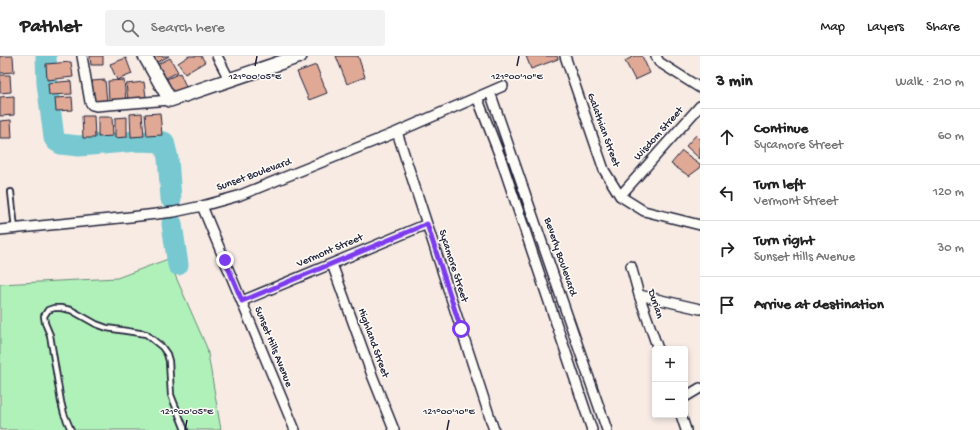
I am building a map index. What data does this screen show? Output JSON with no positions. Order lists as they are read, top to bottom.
{
  "streets": {
    "street": [
      "Galathian Street",
      "Wisdom Street",
      "Sunset Boulevard",
      "Vermont Street",
      "Beverly Boulevard",
      "Sycamore Street",
      "Durian",
      "Highland Street",
      "Sunset Hills Avenue"
    ]
  },
  "crossings": [
    ["Galathian Street", "Wisdom Street"],
    ["Sunset Boulevard", "Beverly Boulevard"],
    ["Sunset Boulevard", "Sycamore Street"],
    ["Sunset Boulevard", "Sunset Hills Avenue"],
    ["Vermont Street", "Sycamore Street"],
    ["Vermont Street", "Highland Street"],
    ["Vermont Street", "Sunset Hills Avenue"]
  ],
  "page": {
    "header": "Pathlet",
    "search": "Search here",
    "nav": ["Map", "Layers", "Share"],
    "heading": ["3 min", "Walk · 210 m"],
    "list": [
      ["Continue", "Sycamore Street", "60 m"],
      ["Turn left", "Vermont Street", "120 m"],
      ["Turn right", "Sunset Hills Avenue", "30 m"],
      "Arrive at destination"
    ],
    "map_buttons": ["+", "−"]
  },
  "coordinates": ["121°00'05\"E", "121°00'10\"E"]
}
